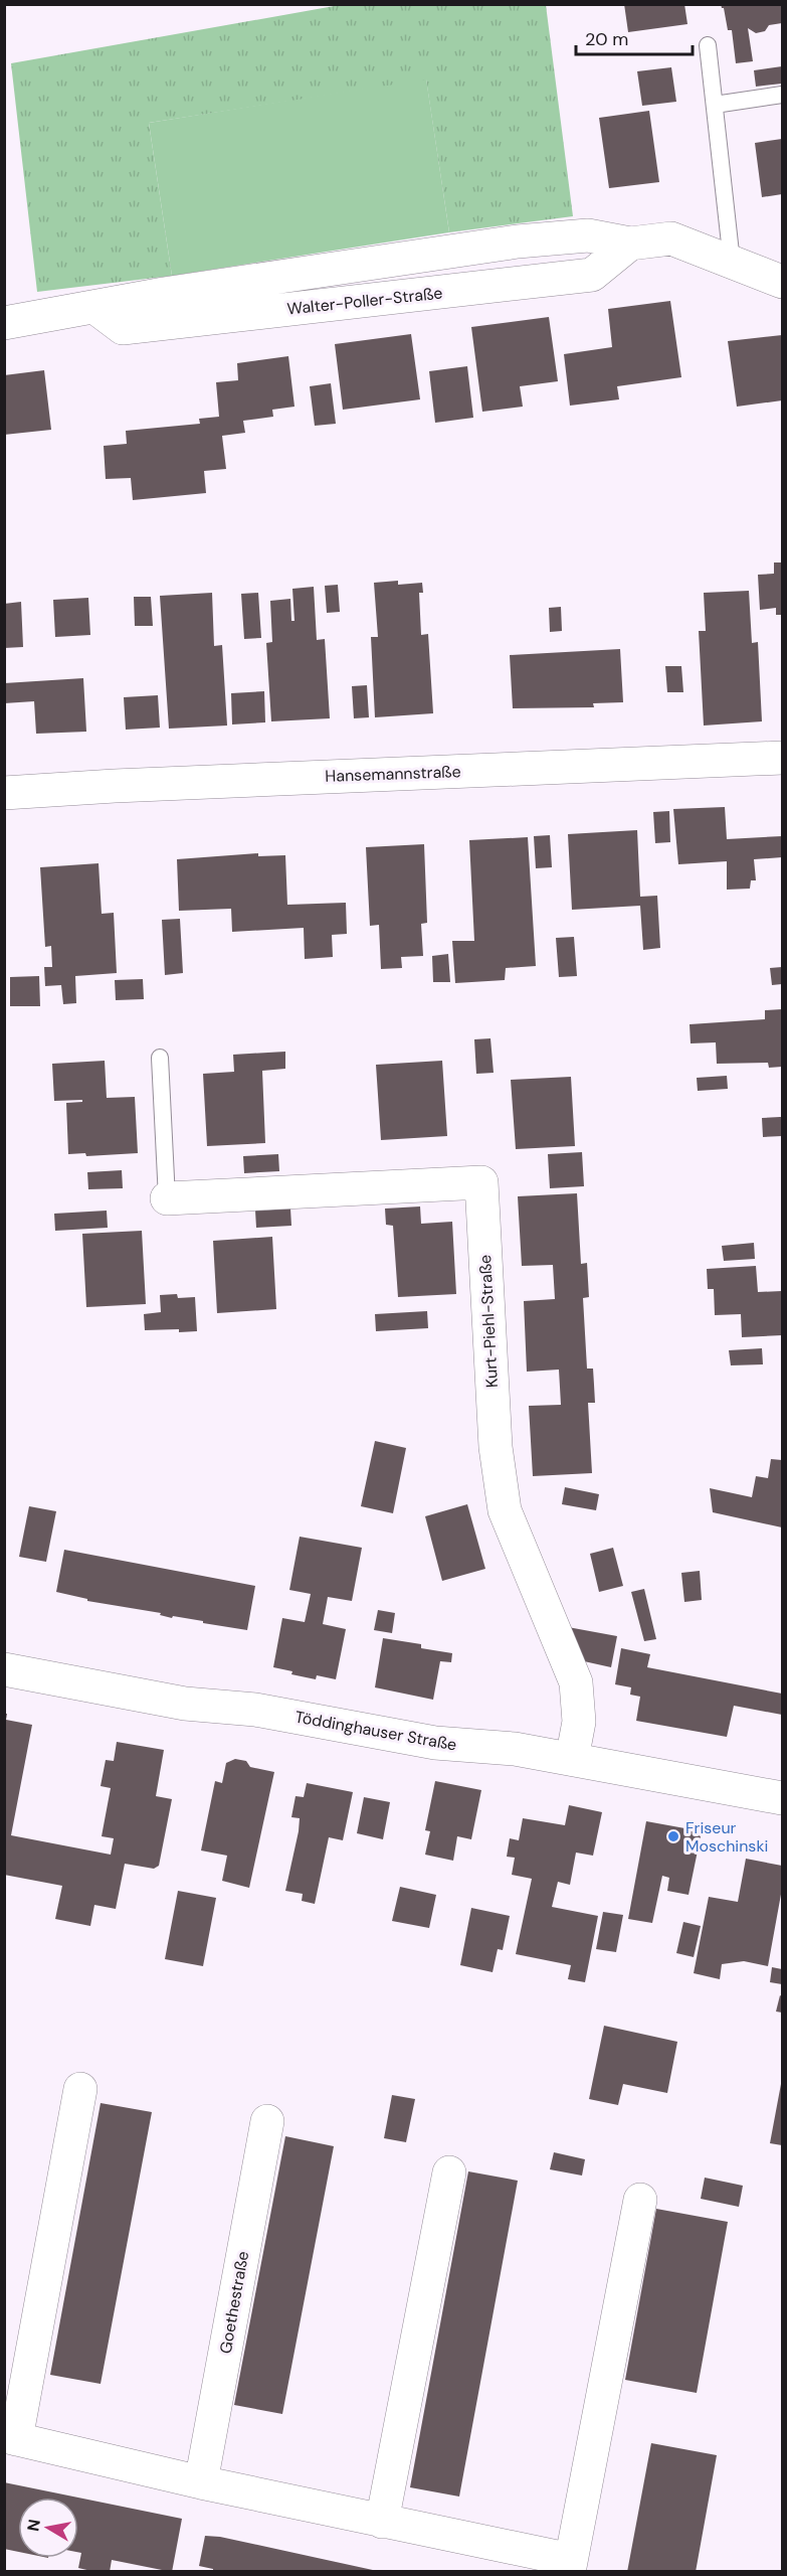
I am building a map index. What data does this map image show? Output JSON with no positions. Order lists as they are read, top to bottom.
{
  "streets": {
    "street": [
      "Walter-Poller-Straße",
      "Hansemannstraße",
      "Kurt-Piehl-Straße",
      "Töddinghauser Straße",
      "Goethestraße"
    ]
  },
  "crossings": [
    ["Kurt-Piehl-Straße", "Töddinghauser Straße"]
  ],
  "places": ["Friseur Moschinski"],
  "scale_bar": "20 m",
  "north": "left"
}
